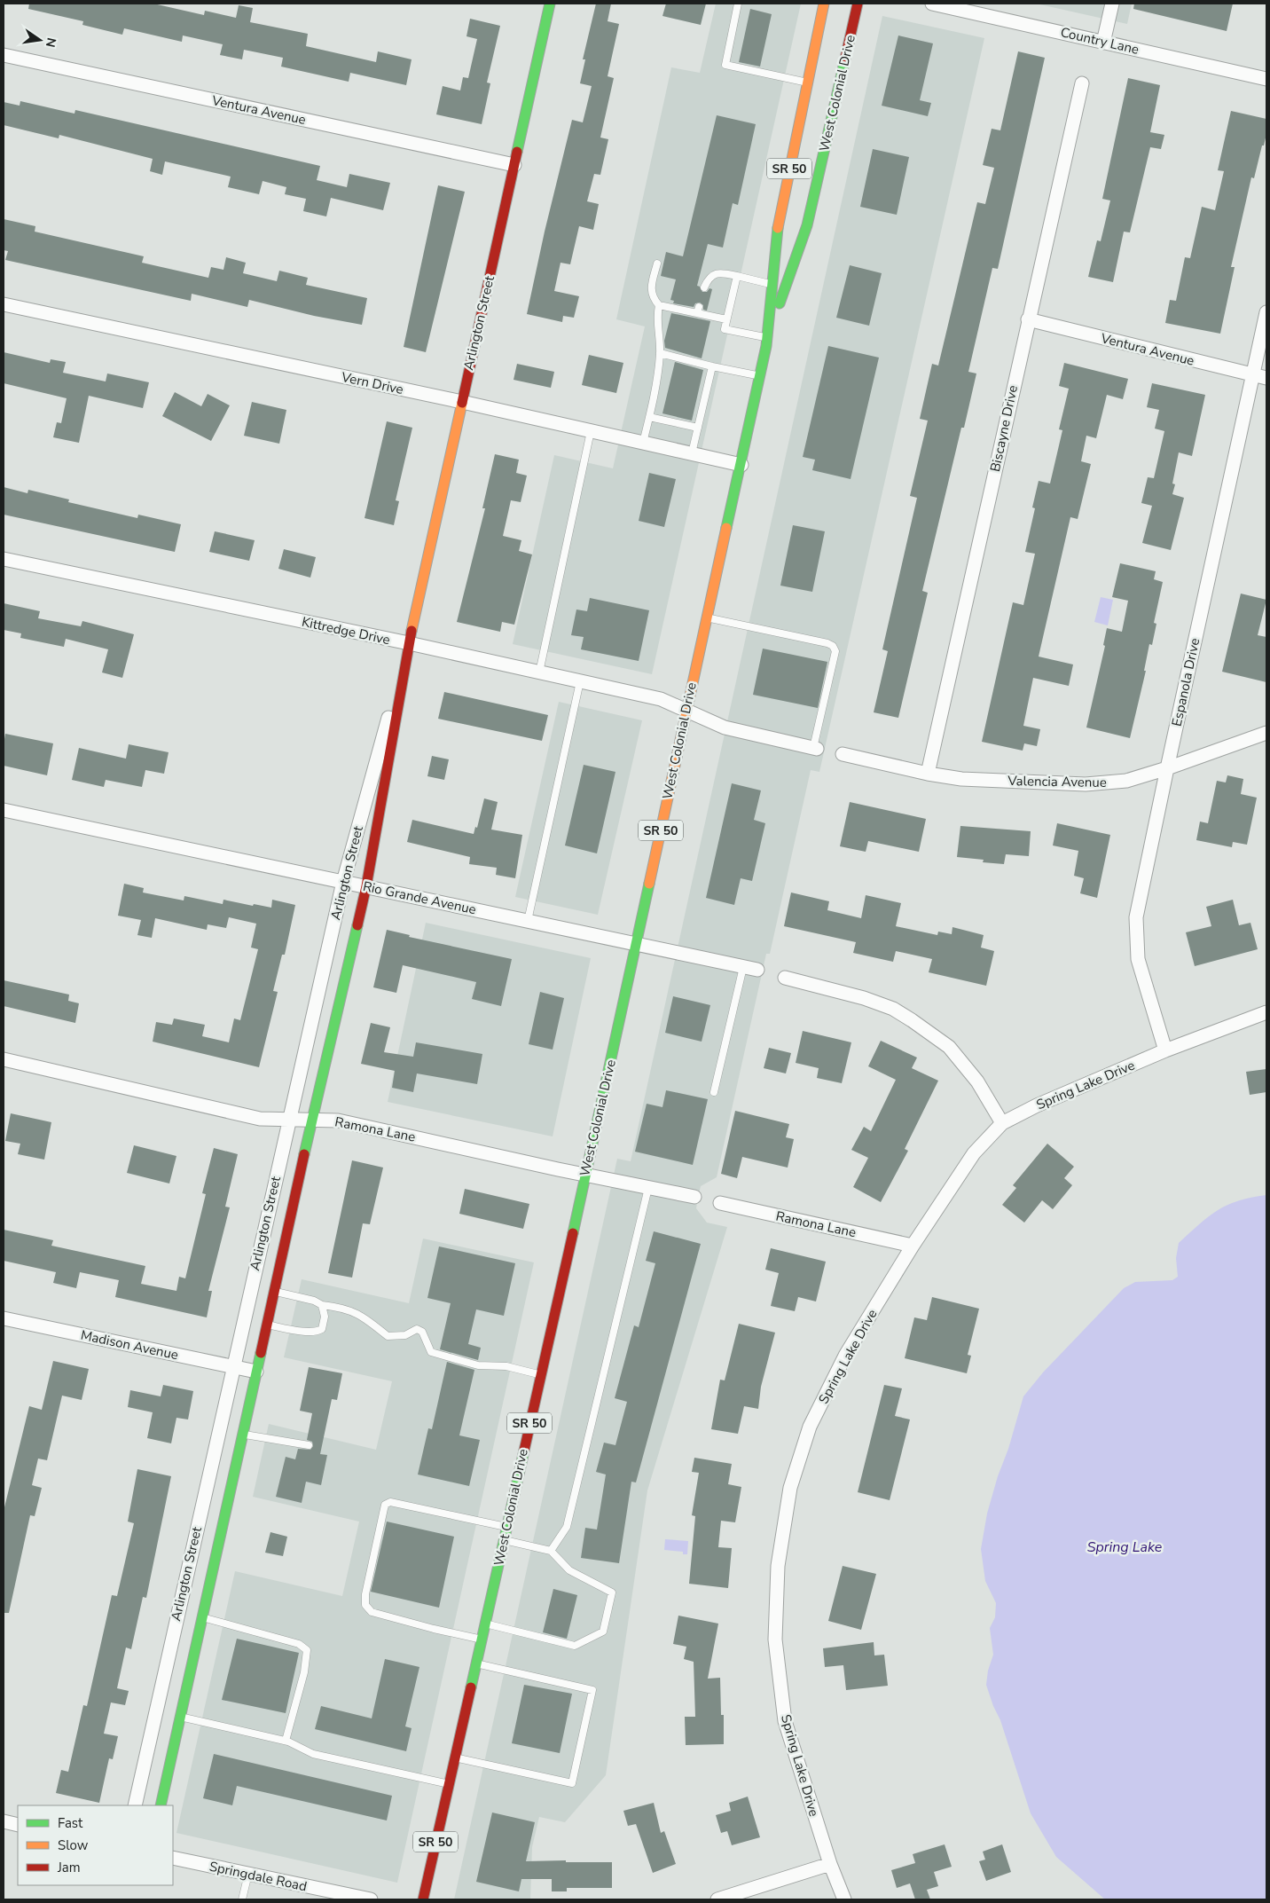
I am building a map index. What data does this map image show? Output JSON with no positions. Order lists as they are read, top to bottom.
{
  "streets": {
    "main road": ["West Colonial Drive", "SR 50", "Arlington Street"],
    "street": [
      "Country Lane",
      "Ventura Avenue",
      "Vern Drive",
      "Biscayne Drive",
      "Kittredge Drive",
      "Espanola Drive",
      "Valencia Avenue",
      "Rio Grande Avenue",
      "Spring Lake Drive",
      "Ramona Lane",
      "Madison Avenue",
      "Springdale Road"
    ]
  },
  "crossings": [
    ["West Colonial Drive", "Vern Drive"],
    ["West Colonial Drive", "Kittredge Drive"],
    ["West Colonial Drive", "Rio Grande Avenue"],
    ["West Colonial Drive", "Ramona Lane"],
    ["Ventura Avenue", "Arlington Street"],
    ["Ventura Avenue", "Biscayne Drive"],
    ["Ventura Avenue", "Espanola Drive"],
    ["Arlington Street", "Vern Drive"],
    ["Arlington Street", "Kittredge Drive"],
    ["Arlington Street", "Rio Grande Avenue"],
    ["Arlington Street", "Ramona Lane"],
    ["Arlington Street", "Madison Avenue"],
    ["Biscayne Drive", "Valencia Avenue"],
    ["Espanola Drive", "Valencia Avenue"],
    ["Espanola Drive", "Spring Lake Drive"],
    ["Spring Lake Drive", "Ramona Lane"]
  ],
  "water": ["Spring Lake"],
  "legend": ["Fast", "Slow", "Jam"],
  "north": "right"
}
